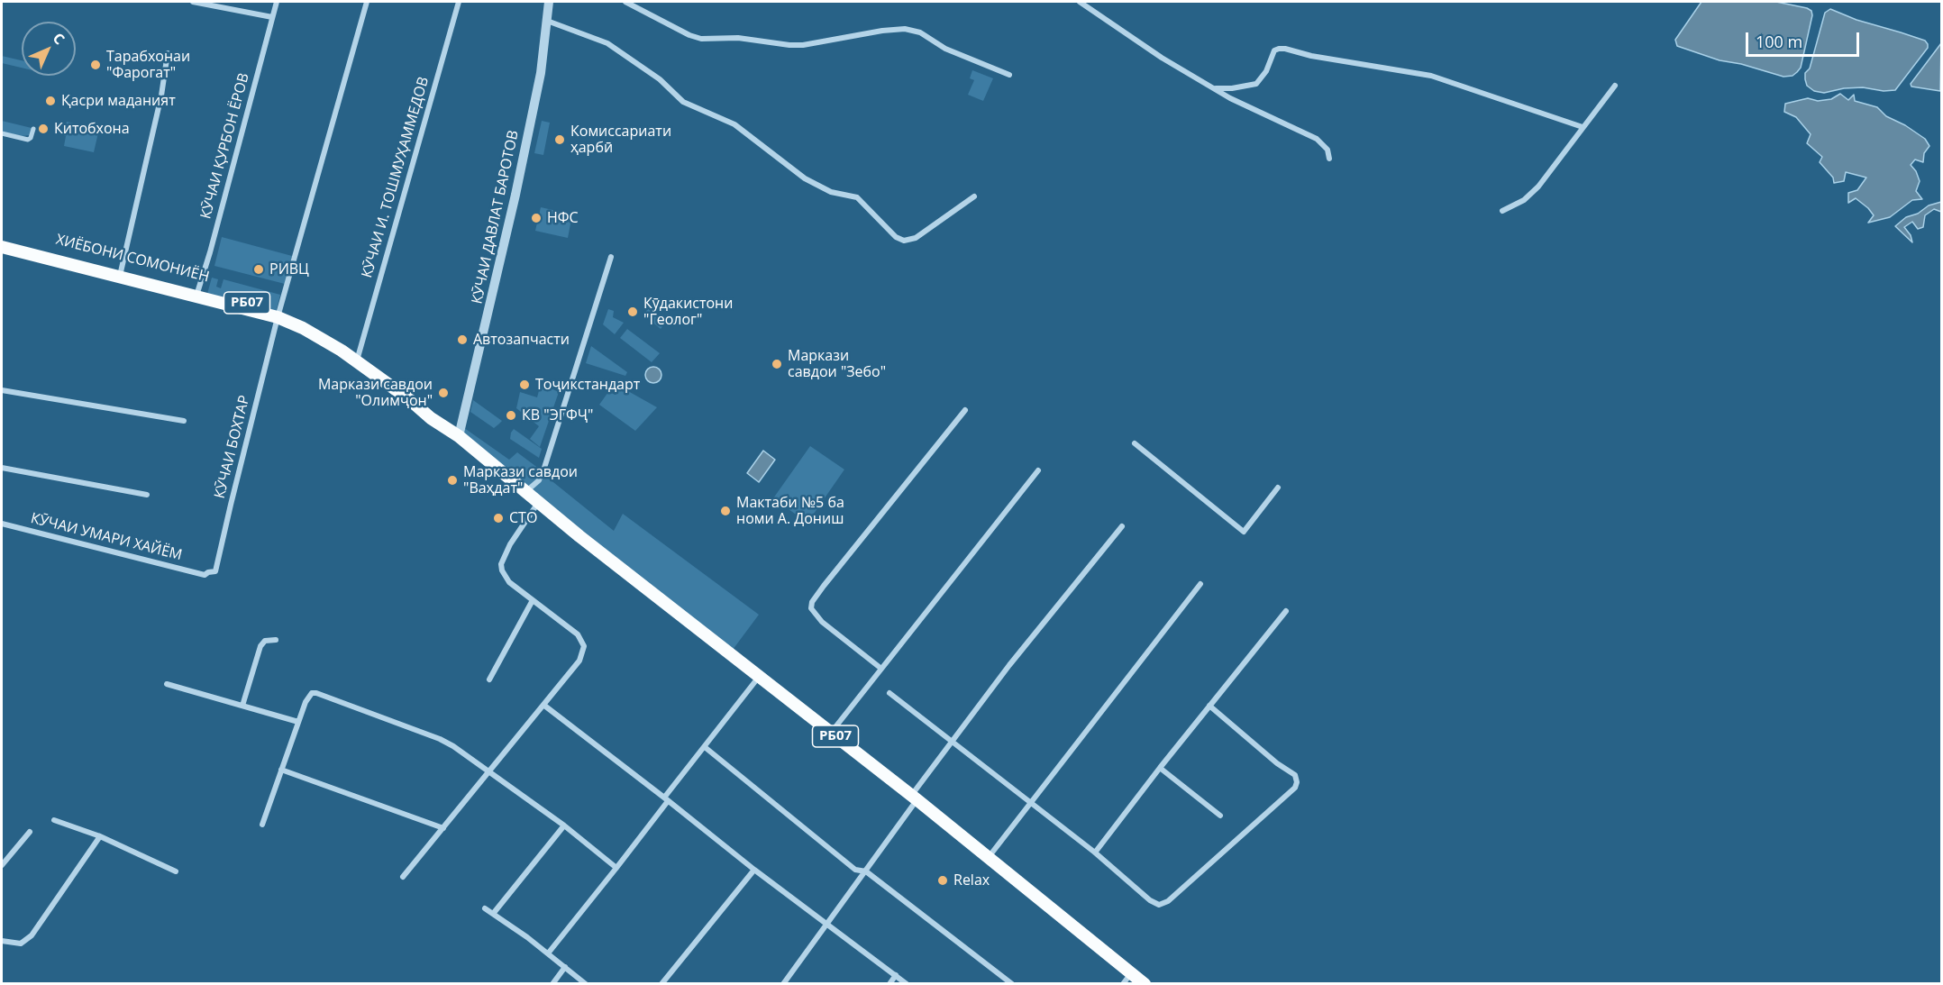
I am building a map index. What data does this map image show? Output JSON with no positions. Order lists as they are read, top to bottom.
{
  "streets": {
    "highway": ["ХИЁБОНИ СОМОНИЁН", "РБ07"],
    "street": [
      "КӮЧАИ ҚУРБОН ЁРОВ",
      "КӮЧАИ И. ТОШМУҲАММЕДОВ",
      "КӮЧАИ ДАВЛАТ БАРОТОВ",
      "КӮЧАИ БОХТАР",
      "КӮЧАИ УМАРИ ХАЙЁМ"
    ]
  },
  "crossings": [
    ["КӮЧАИ ҚУРБОН ЁРОВ", "ХИЁБОНИ СОМОНИЁН"],
    ["КӮЧАИ И. ТОШМУҲАММЕДОВ", "ХИЁБОНИ СОМОНИЁН"],
    ["КӮЧАИ ДАВЛАТ БАРОТОВ", "ХИЁБОНИ СОМОНИЁН"],
    ["КӮЧАИ ДАВЛАТ БАРОТОВ", "РБ07"],
    ["ХИЁБОНИ СОМОНИЁН", "РБ07"],
    ["ХИЁБОНИ СОМОНИЁН", "КӮЧАИ БОХТАР"],
    ["КӮЧАИ БОХТАР", "КӮЧАИ УМАРИ ХАЙЁМ"]
  ],
  "places": [
    "Тарабхонаи \"Фарогат\"",
    "Қасри маданият",
    "Китобхона",
    "Комиссариати ҳарбӣ",
    "НФС",
    "РИВЦ",
    "Кӯдакистони \"Геолог\"",
    "Автозапчасти",
    "Маркази савдои \"Зебо\"",
    "Тоҷикстандарт",
    "Маркази савдои \"Олимҷон\"",
    "КВ \"ЭГФҶ\"",
    "Маркази савдои \"Ваҳдат\"",
    "Мактаби №5 ба номи А. Дониш",
    "СТО",
    "Relax"
  ],
  "scale_bar": "100 m",
  "north": "top right"
}
